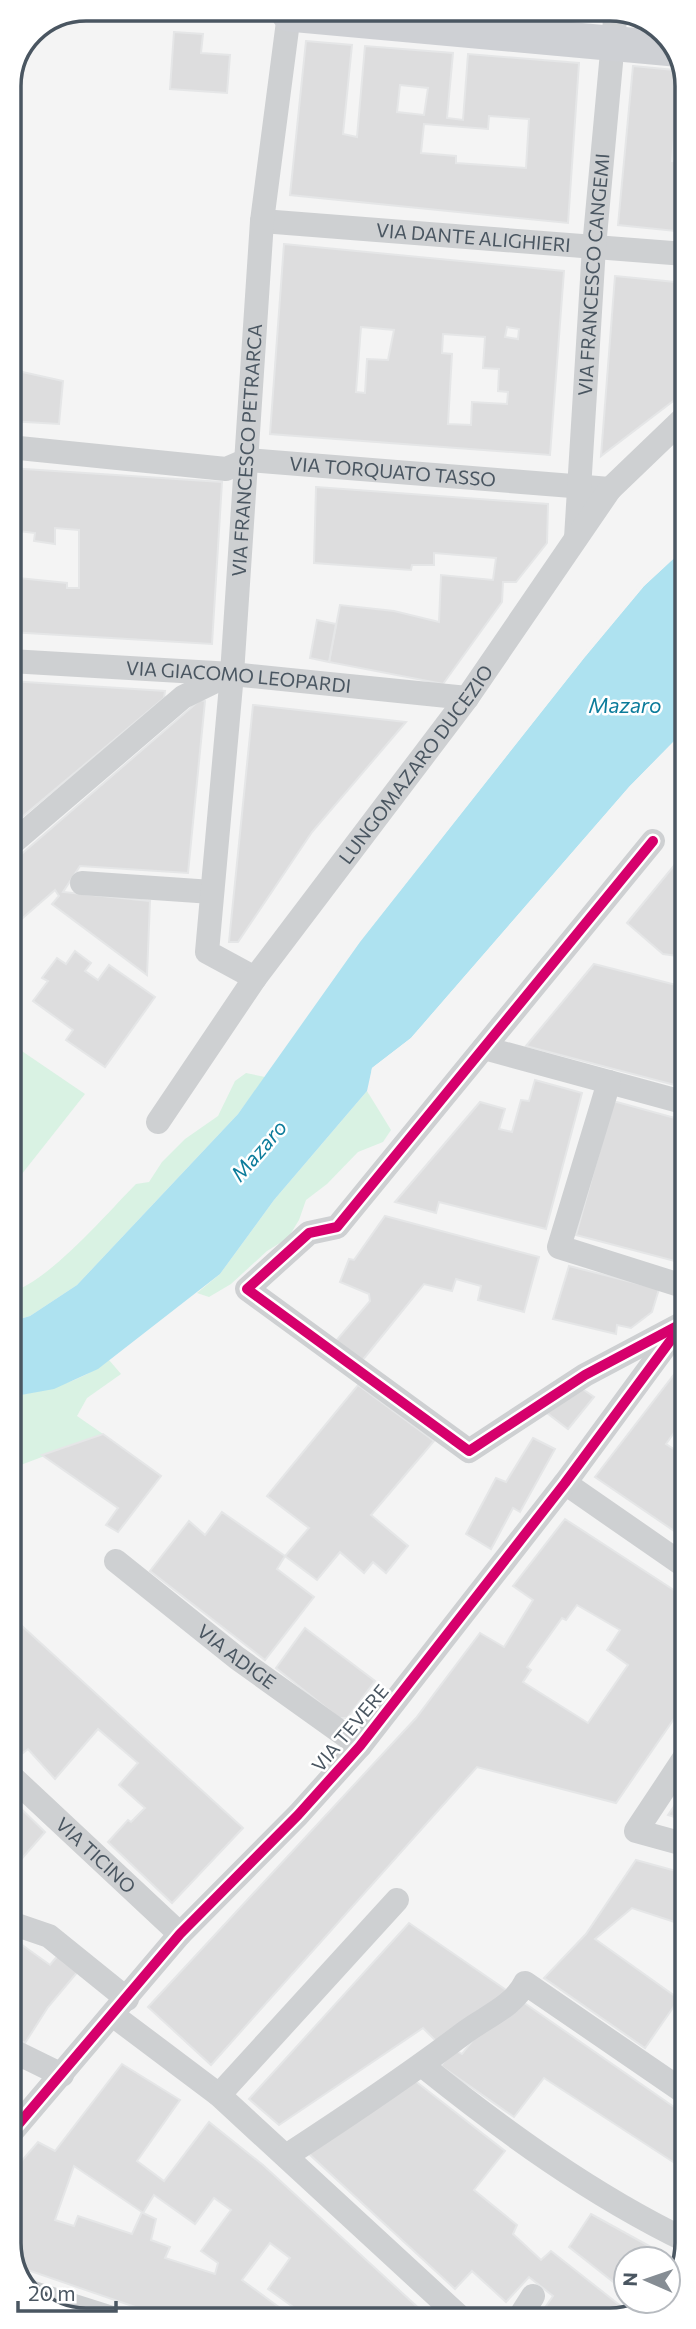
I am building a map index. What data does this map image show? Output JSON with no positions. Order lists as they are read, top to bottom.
{
  "streets": {
    "street": [
      "VIA DANTE ALIGHIERI",
      "VIA FRANCESCO CANGEMI",
      "VIA FRANCESCO PETRARCA",
      "VIA TORQUATO TASSO",
      "VIA GIACOMO LEOPARDI",
      "LUNGOMAZARO DUCEZIO",
      "VIA ADIGE",
      "VIA TEVERE",
      "VIA TICINO"
    ]
  },
  "crossings": [
    ["VIA DANTE ALIGHIERI", "VIA FRANCESCO CANGEMI"],
    ["VIA DANTE ALIGHIERI", "VIA FRANCESCO PETRARCA"],
    ["VIA FRANCESCO CANGEMI", "VIA TORQUATO TASSO"],
    ["VIA FRANCESCO CANGEMI", "LUNGOMAZARO DUCEZIO"],
    ["VIA FRANCESCO PETRARCA", "VIA TORQUATO TASSO"],
    ["VIA FRANCESCO PETRARCA", "VIA GIACOMO LEOPARDI"],
    ["VIA FRANCESCO PETRARCA", "LUNGOMAZARO DUCEZIO"],
    ["VIA TORQUATO TASSO", "LUNGOMAZARO DUCEZIO"],
    ["VIA GIACOMO LEOPARDI", "LUNGOMAZARO DUCEZIO"],
    ["VIA ADIGE", "VIA TEVERE"],
    ["VIA TEVERE", "VIA TICINO"]
  ],
  "water": ["Mazaro"],
  "scale_bar": "20 m",
  "north": "left"
}
